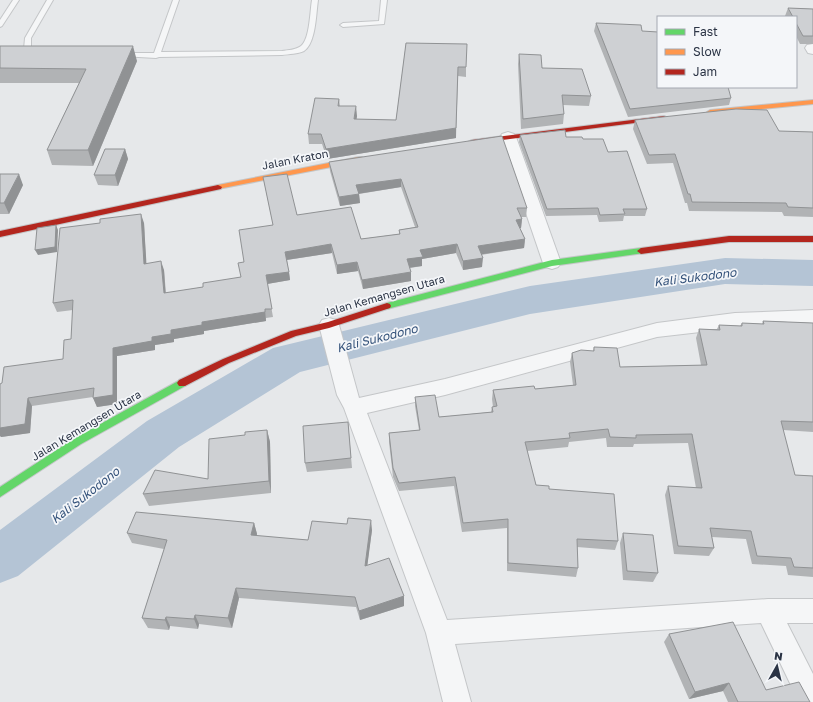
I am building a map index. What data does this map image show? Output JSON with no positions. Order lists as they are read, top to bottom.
{
  "streets": {
    "street": ["Jalan Kraton", "Jalan Kemangsen Utara"]
  },
  "water": ["Kali Sukodono"],
  "legend": ["Fast", "Slow", "Jam"],
  "north": "top"
}
